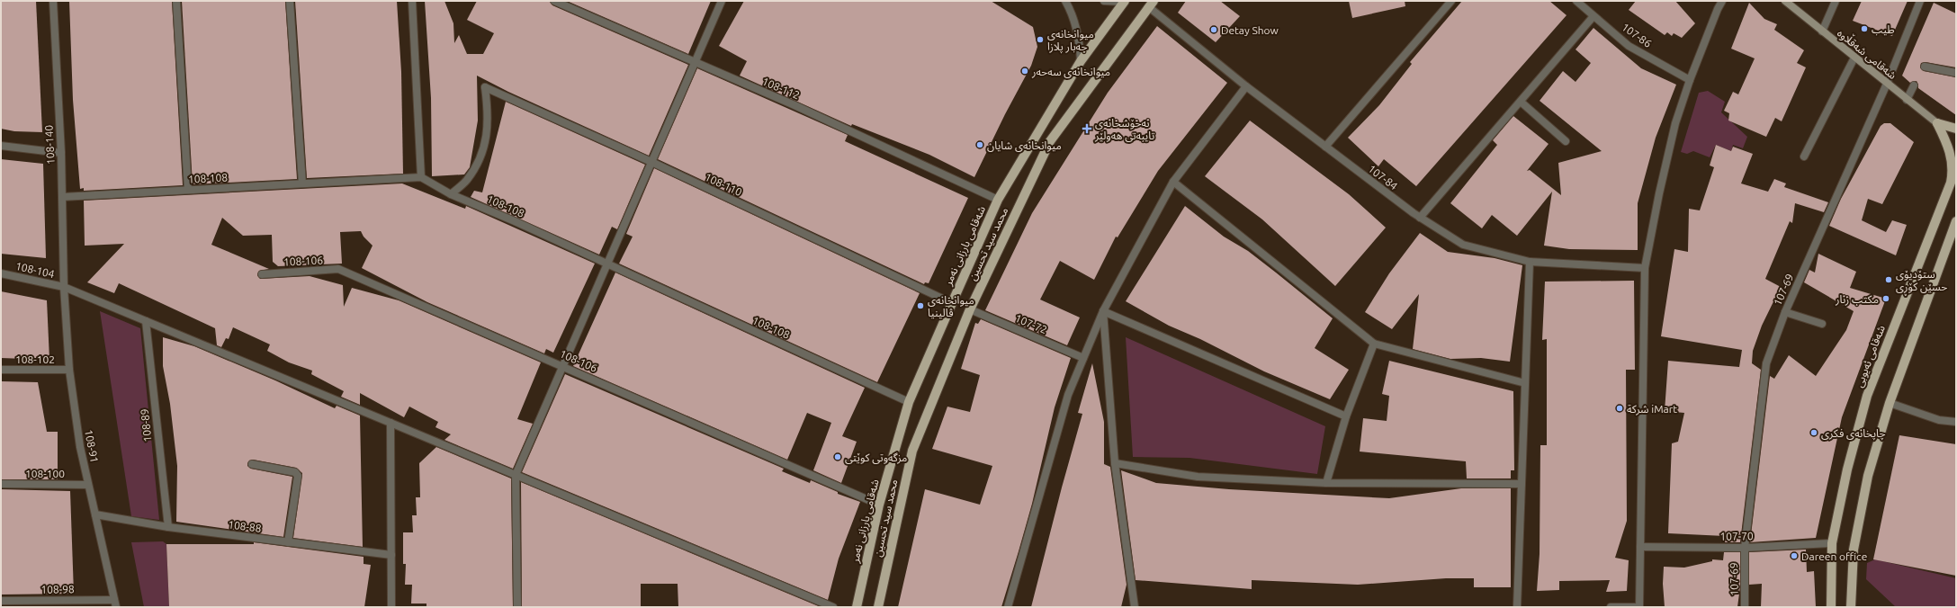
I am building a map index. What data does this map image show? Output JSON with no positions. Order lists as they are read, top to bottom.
{
  "streets": {
    "main road": [
      "شەقامی شەقڵاوە",
      "محمد سید تحسین",
      "شەقامی بارزانی نەمر",
      "شەقامی ئەیوبی"
    ],
    "street": [
      "107-86",
      "108-112",
      "108-140",
      "107-84",
      "108-108",
      "108-110",
      "108-106",
      "108-104",
      "107-69",
      "107-72",
      "108-102",
      "108-89",
      "108-91",
      "108-100",
      "108-88",
      "107-70",
      "108-98"
    ]
  },
  "crossings": [
    ["شەقامی شەقڵاوە", "107-69"],
    ["شەقامی شەقڵاوە", "شەقامی ئەیوبی"],
    ["108-112", "شەقامی بارزانی نەمر"],
    ["108-140", "108-108"],
    ["108-140", "108-104"],
    ["108-140", "108-91"],
    ["107-84", "محمد سید تحسین"],
    ["108-108", "108-110"],
    ["108-108", "شەقامی بارزانی نەمر"],
    ["108-110", "شەقامی بارزانی نەمر"],
    ["محمد سید تحسین", "107-72"],
    ["شەقامی بارزانی نەمر", "108-106"],
    ["108-104", "108-89"],
    ["108-104", "108-91"],
    ["107-69", "107-70"],
    ["شەقامی ئەیوبی", "107-70"],
    ["108-102", "108-91"],
    ["108-89", "108-88"],
    ["108-91", "108-100"],
    ["108-91", "108-88"],
    ["108-91", "108-98"]
  ],
  "places": {
    "other": [
      "طيب",
      "Detay Show",
      "میوانخانەی جەبار پلازا",
      "میوانخانەی سەحەر",
      "میوانخانەی شایان",
      "ستۆدیۆی حسێن کۆڕی",
      "مكتب زنار",
      "میوانخانەی ڤالینیا",
      "شركة iMart",
      "چاپخانەی فکری",
      "مزگەوتی کوێتی",
      "Dareen office"
    ],
    "health": ["نەخۆشخانەی تایبەتی هەولێر"]
  }
}
